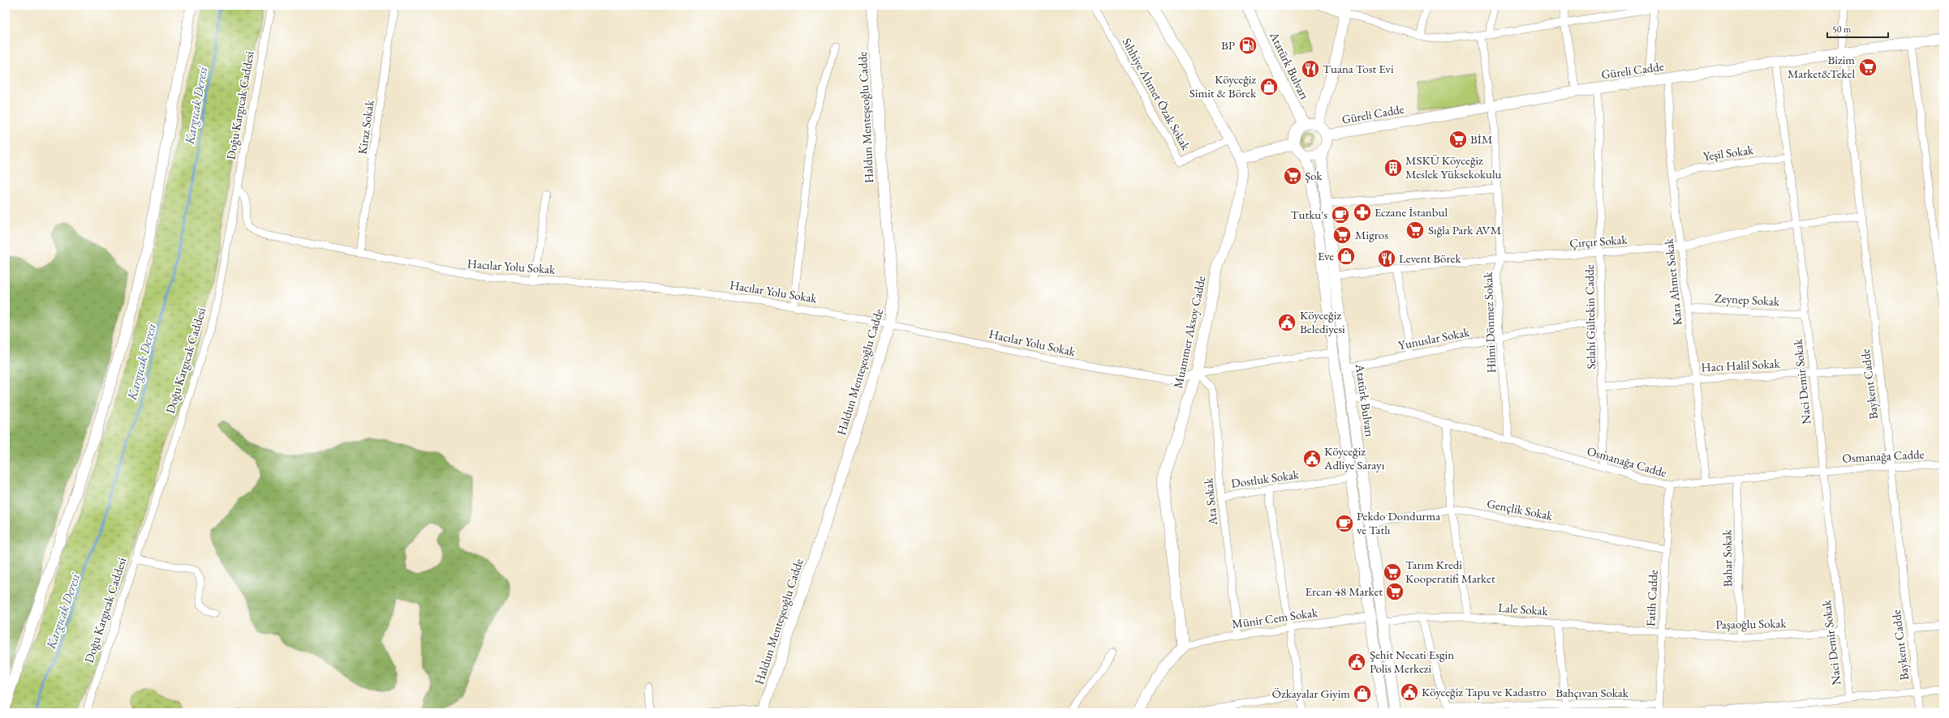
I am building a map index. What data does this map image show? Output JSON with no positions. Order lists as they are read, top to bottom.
{
  "streets": {
    "street": [
      "Atatürk Bulvarı",
      "Güreli Cadde",
      "Sıhhiye Ahmet Özak Sokak",
      "Doğu Kargıcak Caddesi",
      "Haldun Menteşeoğlu Cadde",
      "Kiraz Sokak",
      "Yeşil Sokak",
      "Çırçır Sokak",
      "Hacılar Yolu Sokak",
      "Kara Ahmet Sokak",
      "Zeynep Sokak",
      "Selahi Gültekin Cadde",
      "Hilmi Dönmez Sokak",
      "Muammer Aksoy Cadde",
      "Yunuslar Sokak",
      "Hacı Halil Sokak",
      "Naci Demir Sokak",
      "Baykent Cadde",
      "Osmanağa Cadde",
      "Dostluk Sokak",
      "Ata Sokak",
      "Gençlik Sokak",
      "Bahar Sokak",
      "Fatih Cadde",
      "Lale Sokak",
      "Münir Cem Sokak",
      "Paşaoğlu Sokak",
      "Bahçıvan Sokak"
    ]
  },
  "crossings": [
    ["Atatürk Bulvarı", "Güreli Cadde"],
    ["Atatürk Bulvarı", "Çırçır Sokak"],
    ["Atatürk Bulvarı", "Hacılar Yolu Sokak"],
    ["Atatürk Bulvarı", "Yunuslar Sokak"],
    ["Atatürk Bulvarı", "Osmanağa Cadde"],
    ["Atatürk Bulvarı", "Dostluk Sokak"],
    ["Atatürk Bulvarı", "Gençlik Sokak"],
    ["Atatürk Bulvarı", "Lale Sokak"],
    ["Atatürk Bulvarı", "Münir Cem Sokak"],
    ["Güreli Cadde", "Kara Ahmet Sokak"],
    ["Güreli Cadde", "Selahi Gültekin Cadde"],
    ["Güreli Cadde", "Hilmi Dönmez Sokak"],
    ["Güreli Cadde", "Naci Demir Sokak"],
    ["Güreli Cadde", "Baykent Cadde"],
    ["Sıhhiye Ahmet Özak Sokak", "Muammer Aksoy Cadde"],
    ["Doğu Kargıcak Caddesi", "Hacılar Yolu Sokak"],
    ["Haldun Menteşeoğlu Cadde", "Hacılar Yolu Sokak"],
    ["Kiraz Sokak", "Hacılar Yolu Sokak"],
    ["Yeşil Sokak", "Kara Ahmet Sokak"],
    ["Yeşil Sokak", "Naci Demir Sokak"],
    ["Çırçır Sokak", "Kara Ahmet Sokak"],
    ["Çırçır Sokak", "Selahi Gültekin Cadde"],
    ["Çırçır Sokak", "Hilmi Dönmez Sokak"],
    ["Çırçır Sokak", "Naci Demir Sokak"],
    ["Çırçır Sokak", "Baykent Cadde"],
    ["Hacılar Yolu Sokak", "Muammer Aksoy Cadde"],
    ["Hacılar Yolu Sokak", "Ata Sokak"],
    ["Kara Ahmet Sokak", "Zeynep Sokak"],
    ["Kara Ahmet Sokak", "Hacı Halil Sokak"],
    ["Kara Ahmet Sokak", "Osmanağa Cadde"],
    ["Zeynep Sokak", "Naci Demir Sokak"],
    ["Selahi Gültekin Cadde", "Yunuslar Sokak"],
    ["Selahi Gültekin Cadde", "Hacı Halil Sokak"],
    ["Selahi Gültekin Cadde", "Osmanağa Cadde"],
    ["Hilmi Dönmez Sokak", "Yunuslar Sokak"],
    ["Hilmi Dönmez Sokak", "Osmanağa Cadde"],
    ["Muammer Aksoy Cadde", "Ata Sokak"],
    ["Muammer Aksoy Cadde", "Münir Cem Sokak"],
    ["Hacı Halil Sokak", "Naci Demir Sokak"],
    ["Hacı Halil Sokak", "Baykent Cadde"],
    ["Naci Demir Sokak", "Osmanağa Cadde"],
    ["Naci Demir Sokak", "Paşaoğlu Sokak"],
    ["Baykent Cadde", "Osmanağa Cadde"],
    ["Osmanağa Cadde", "Bahar Sokak"],
    ["Osmanağa Cadde", "Fatih Cadde"],
    ["Dostluk Sokak", "Ata Sokak"],
    ["Ata Sokak", "Münir Cem Sokak"],
    ["Gençlik Sokak", "Fatih Cadde"],
    ["Bahar Sokak", "Paşaoğlu Sokak"],
    ["Fatih Cadde", "Lale Sokak"],
    ["Fatih Cadde", "Paşaoğlu Sokak"],
    ["Fatih Cadde", "Bahçıvan Sokak"],
    ["Lale Sokak", "Paşaoğlu Sokak"]
  ],
  "water": ["Kargıcak Deresi"],
  "places": {
    "fuel station": ["BP"],
    "supermarket": [
      "Bizim Market&Tekel",
      "BİM",
      "Şok",
      "Sığla Park AVM",
      "Migros",
      "Tarım Kredi Kooperatifi Market",
      "Ercan 48 Market"
    ],
    "restaurant": ["Tuana Tost Evi", "Levent Börek"],
    "shop": ["Köyceğiz Simit & Börek", "Eve", "Özkayalar Giyim"],
    "building": ["MSKÜ Köyceğiz Meslek Yüksekokulu"],
    "pharmacy": ["Eczane İstanbul"],
    "cafe": ["Tutku's", "Pekdo Dondurma ve Tatlı"],
    "public building": [
      "Köyceğiz Belediyesi",
      "Köyceğiz Adliye Sarayı",
      "Şehit Necati Esgin Polis Merkezi",
      "Köyceğiz Tapu ve Kadastro"
    ]
  },
  "scale_bar": "50 m"
}
